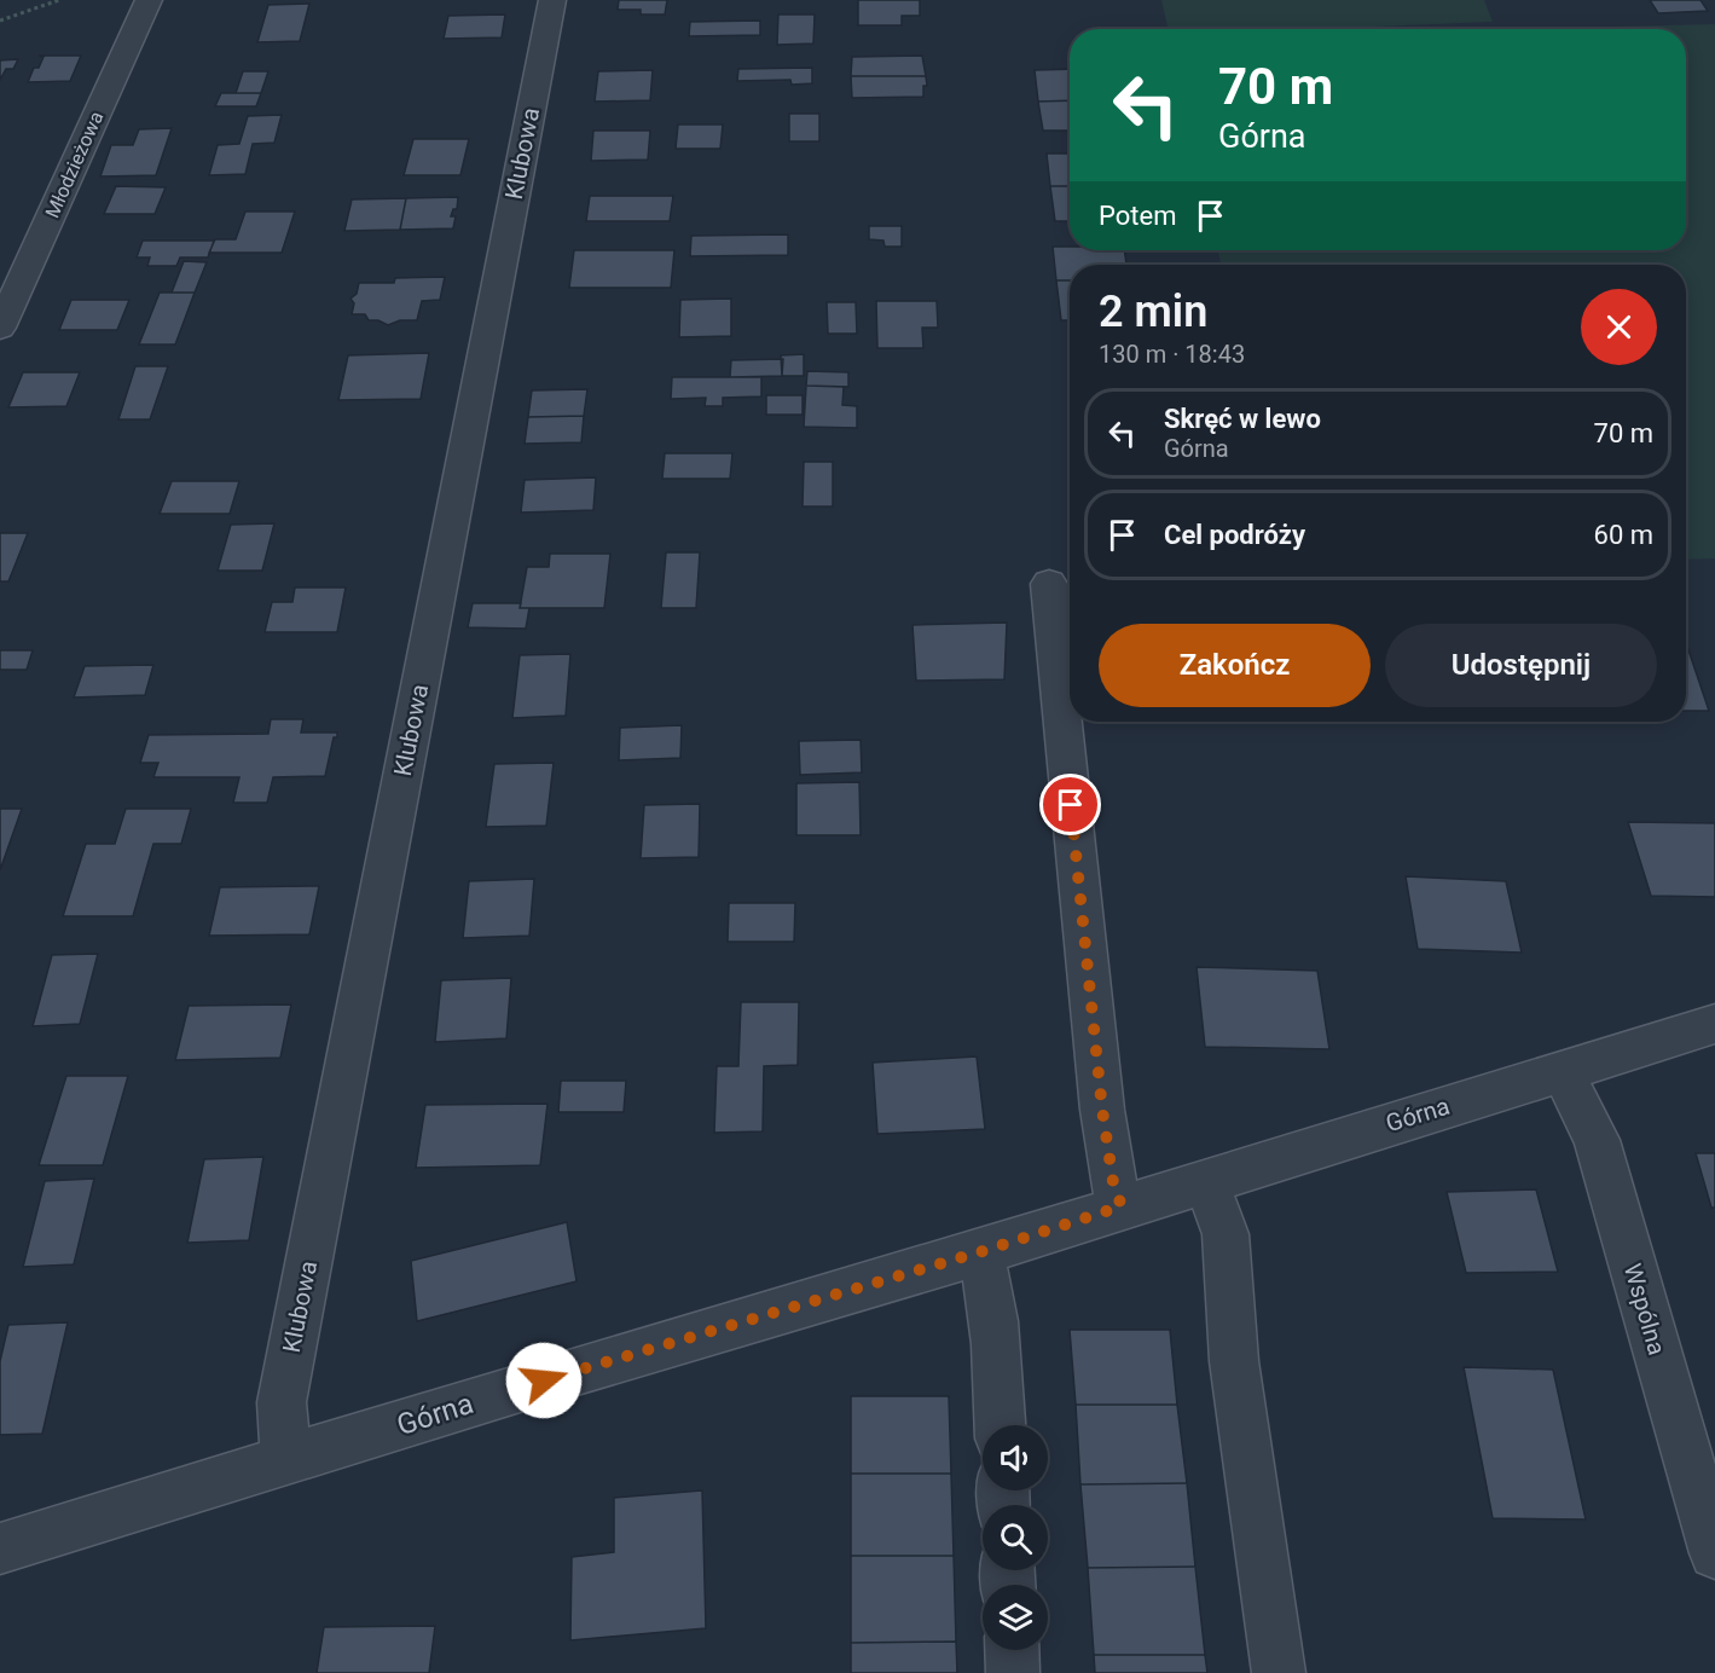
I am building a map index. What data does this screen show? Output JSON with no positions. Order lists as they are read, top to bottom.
{
  "streets": {
    "street": [
      "Klubowa",
      "Młodzieżowa",
      "Górna",
      "Wspólna"
    ]
  },
  "crossings": [
    ["Klubowa", "Górna"],
    ["Górna", "Wspólna"]
  ],
  "page": {
    "turn": ["70 m", "Górna"],
    "then": "Potem",
    "heading": ["2 min", "130 m · 18:43"],
    "list": [
      {
        "name": "Skręć w lewo",
        "note": "Górna",
        "value": "70 m"
      },
      {
        "name": "Cel podróży",
        "value": "60 m"
      }
    ],
    "buttons": ["Zakończ", "Udostępnij"]
  }
}
